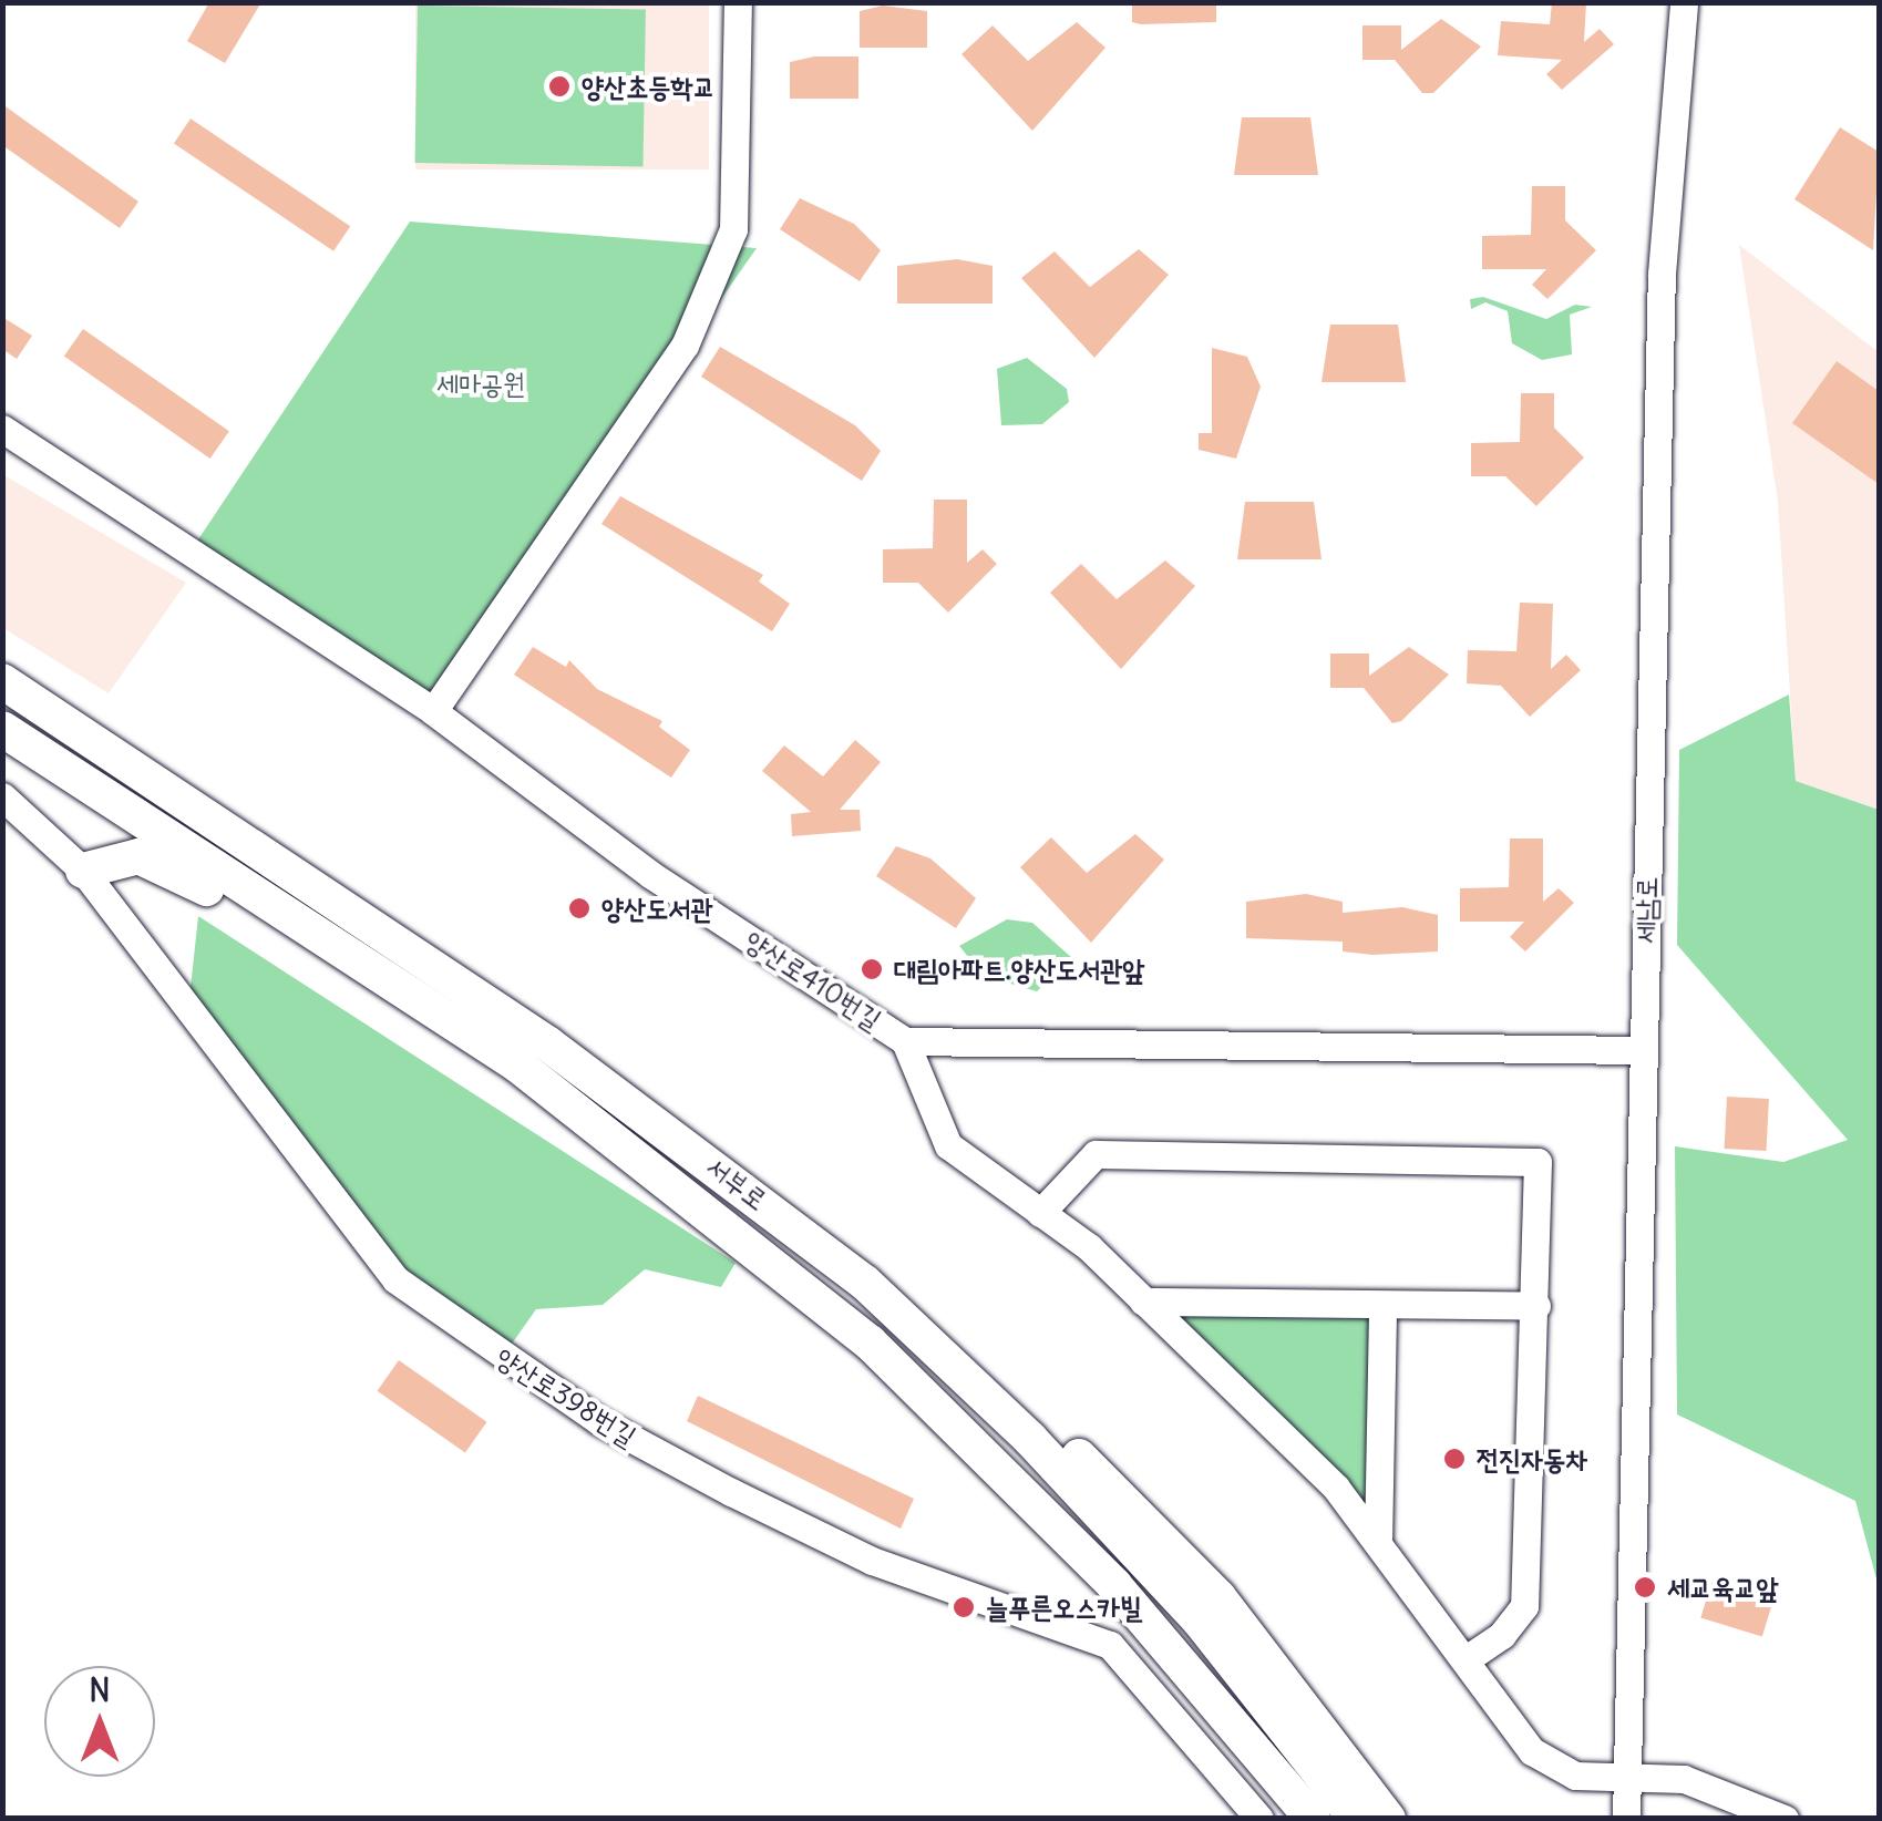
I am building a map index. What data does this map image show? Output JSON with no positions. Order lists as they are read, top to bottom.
{
  "streets": {
    "main road": ["서부로"],
    "street": ["세남로", "양산로410번길", "양산로398번길"]
  },
  "crossings": [
    ["세남로", "양산로410번길"]
  ],
  "parks": ["세마공원"],
  "places": [
    "양산초등학교",
    "양산도서관",
    "대림아파트.양산도서관앞",
    "전진자동차",
    "세교육교앞",
    "늘푸른오스카빌"
  ],
  "north": "top"
}
